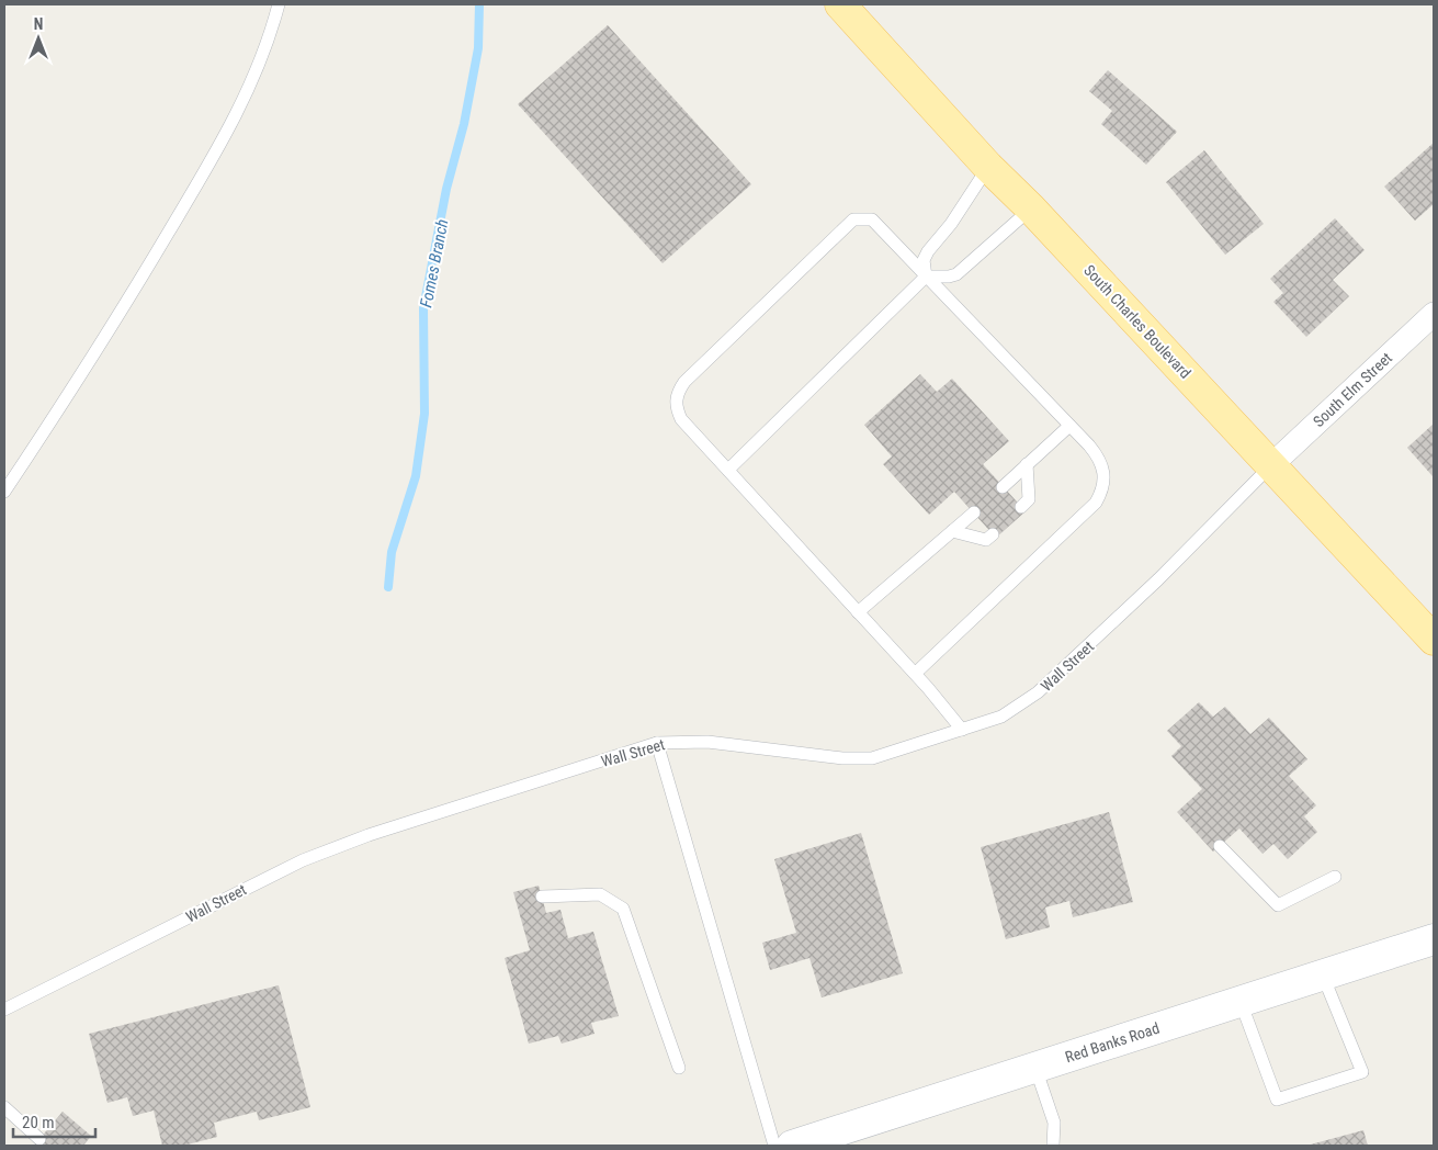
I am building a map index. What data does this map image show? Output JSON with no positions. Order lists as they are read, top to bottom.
{
  "streets": {
    "main road": ["South Charles Boulevard"],
    "street": ["South Elm Street", "Red Banks Road"],
    "lane": ["Wall Street"]
  },
  "crossings": [
    ["South Charles Boulevard", "South Elm Street"],
    ["South Charles Boulevard", "Wall Street"],
    ["South Elm Street", "Wall Street"]
  ],
  "water": ["Fomes Branch"],
  "scale_bar": "20 m",
  "north": "top"
}
